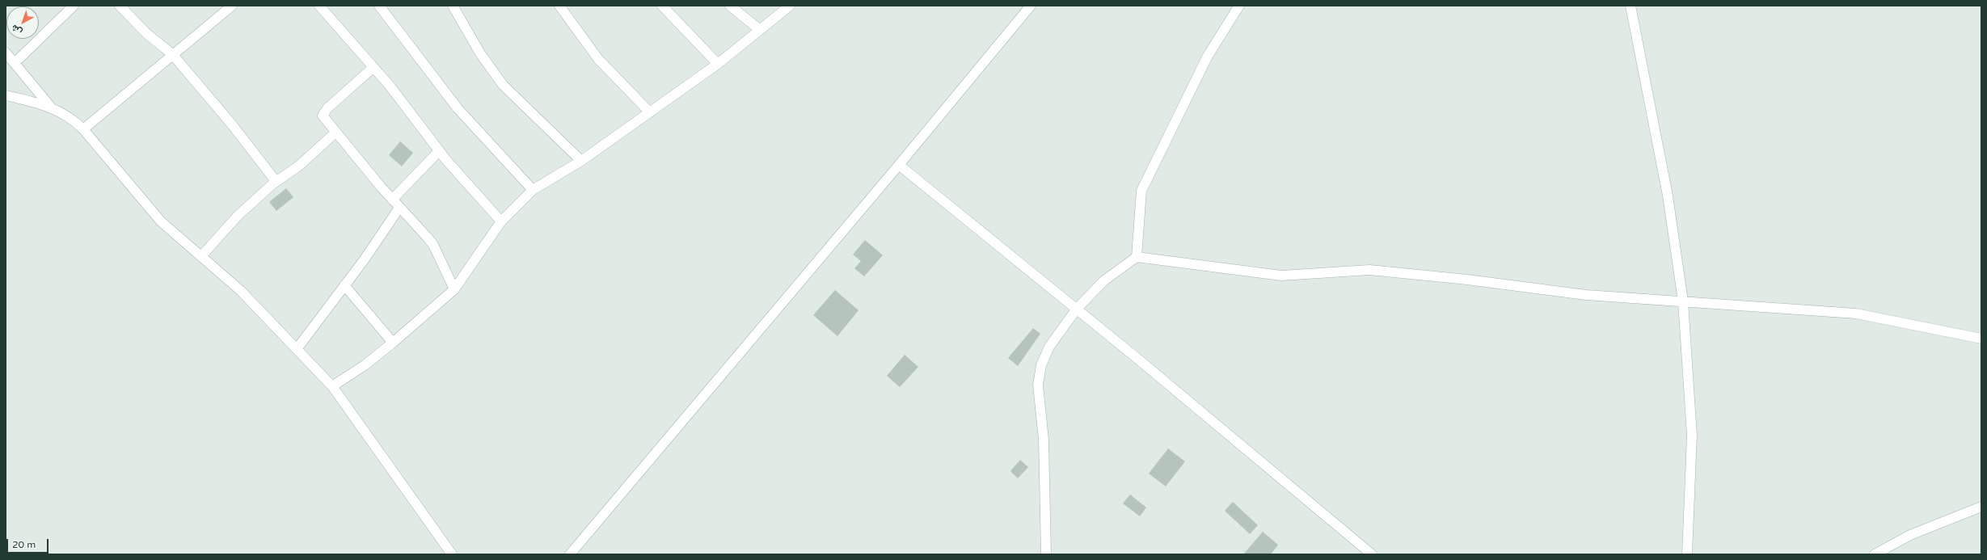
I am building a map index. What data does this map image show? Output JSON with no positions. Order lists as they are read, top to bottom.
{
  "scale_bar": "20 m",
  "north": "bottom left"
}
